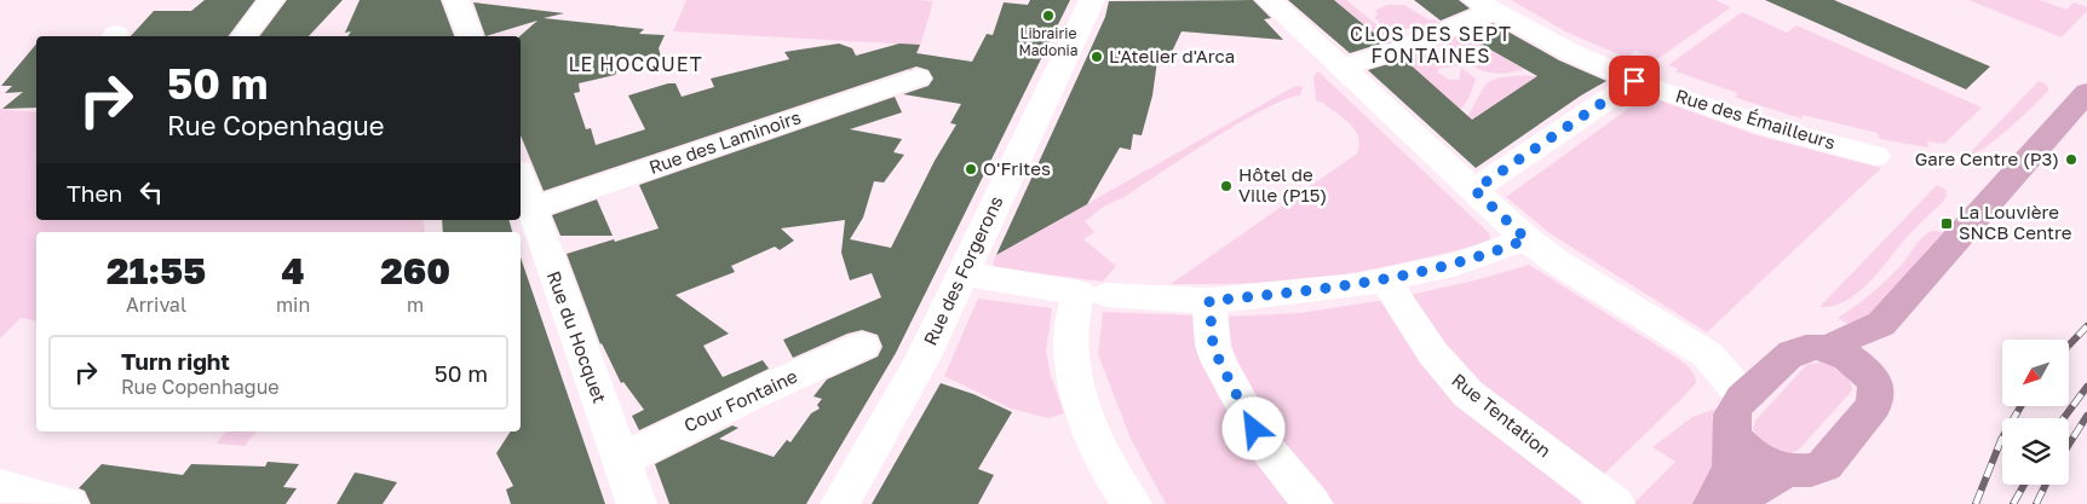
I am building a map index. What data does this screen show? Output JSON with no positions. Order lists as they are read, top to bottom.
{
  "streets": {
    "street": [
      "Rue des Émailleurs",
      "Rue des Laminoirs",
      "Rue des Forgerons",
      "Rue du Hocquet",
      "Cour Fontaine",
      "Rue Tentation"
    ]
  },
  "crossings": [
    ["Rue des Laminoirs", "Rue du Hocquet"],
    ["Rue du Hocquet", "Cour Fontaine"]
  ],
  "districts": ["CLOS DES SEPT FONTAINES", "LE HOCQUET"],
  "places": {
    "other": [
      "Librairie Madonia",
      "L'Atelier d'Arca",
      "Gare Centre (P3)",
      "O'Frites",
      "Hôtel de Ville (P15)"
    ],
    "transit": ["La Louvière SNCB Centre"]
  },
  "north": "bottom left",
  "page": {
    "turn": ["50 m", "Rue Copenhague"],
    "then": "Then",
    "eta": [
      "21:55",
      "Arrival",
      "4",
      "min",
      "260",
      "m"
    ],
    "list": [
      {
        "name": "Turn right",
        "note": "Rue Copenhague",
        "value": "50 m"
      }
    ]
  }
}
